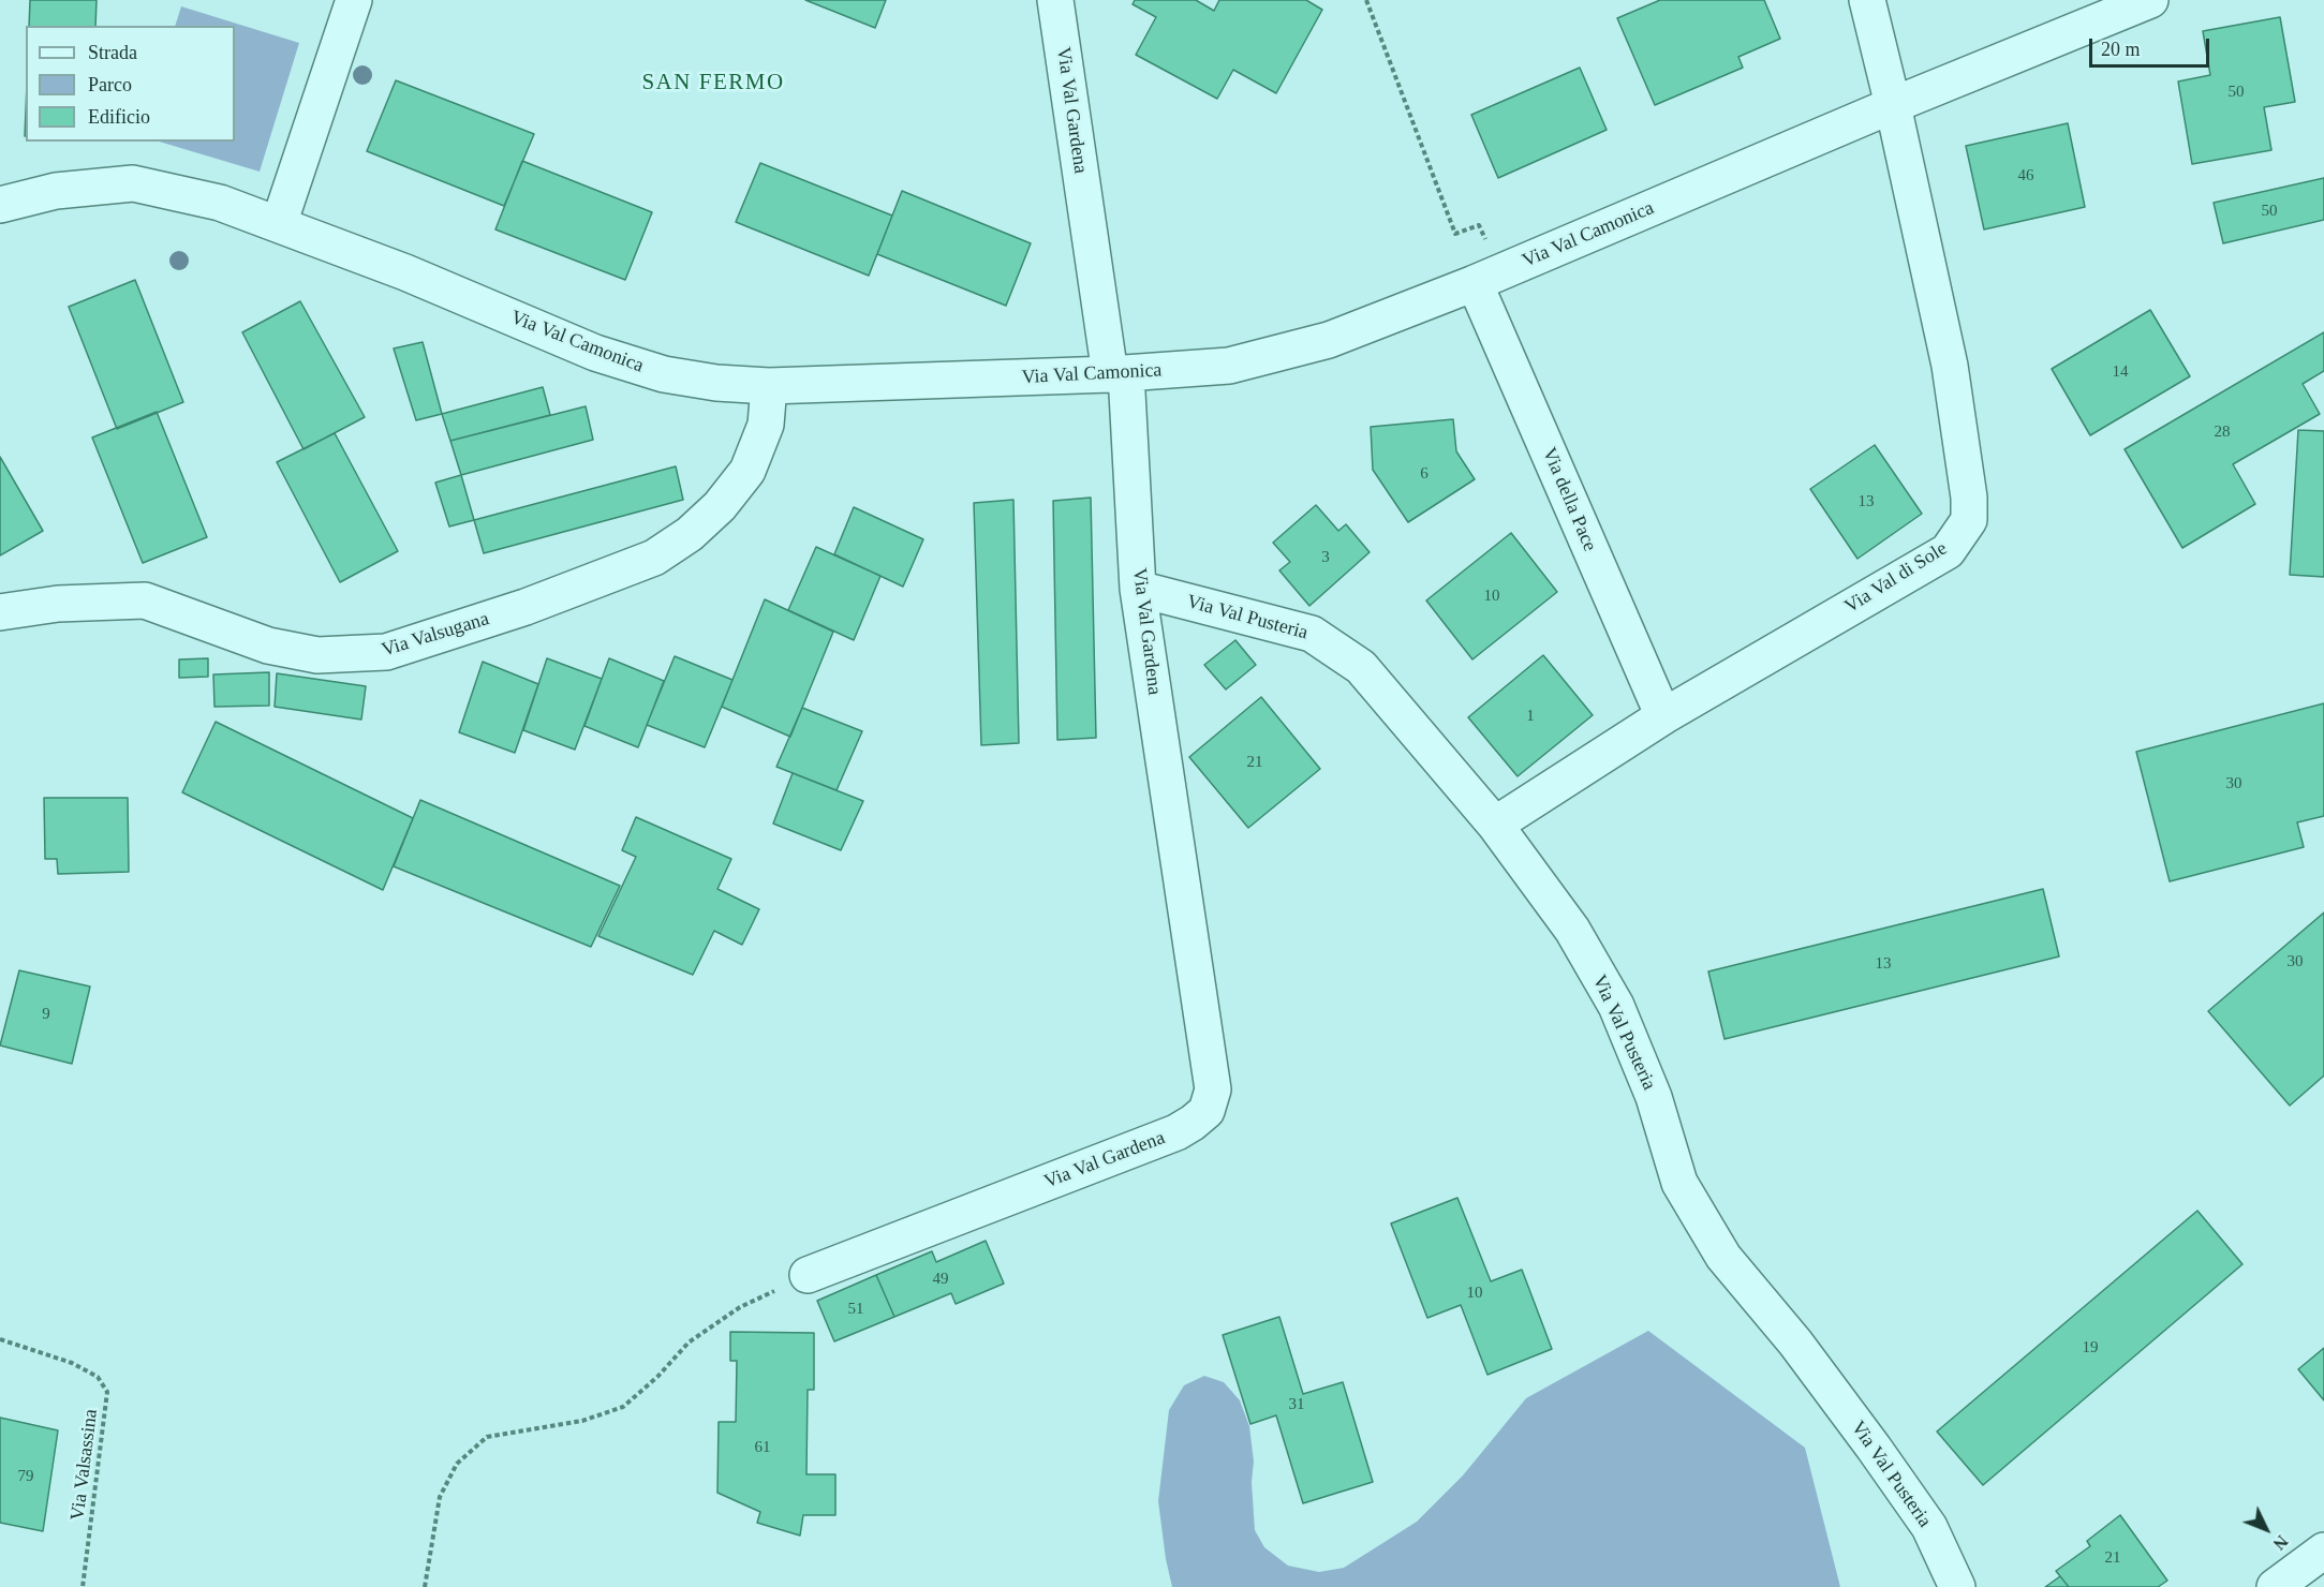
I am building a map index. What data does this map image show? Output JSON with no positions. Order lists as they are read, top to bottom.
{
  "streets": {
    "street": [
      "Via Val Gardena",
      "Via Val Camonica",
      "Via della Pace",
      "Via Val di Sole",
      "Via Val Pusteria",
      "Via Valsugana"
    ],
    "path": ["Via Valsassina"]
  },
  "crossings": [
    ["Via Val Gardena", "Via Val Camonica"],
    ["Via Val Gardena", "Via Val Pusteria"],
    ["Via Val Camonica", "Via della Pace"],
    ["Via Val Camonica", "Via Val di Sole"],
    ["Via Val Camonica", "Via Valsugana"],
    ["Via della Pace", "Via Val di Sole"],
    ["Via Val di Sole", "Via Val Pusteria"]
  ],
  "districts": ["SAN FERMO"],
  "house_numbers": [
    "50",
    "46",
    "50",
    "14",
    "28",
    "6",
    "13",
    "3",
    "10",
    "1",
    "21",
    "30",
    "30",
    "13",
    "9",
    "49",
    "10",
    "51",
    "19",
    "31",
    "61",
    "79",
    "21"
  ],
  "legend": ["Strada", "Parco", "Edificio"],
  "scale_bar": "20 m",
  "north": "bottom right"
}
